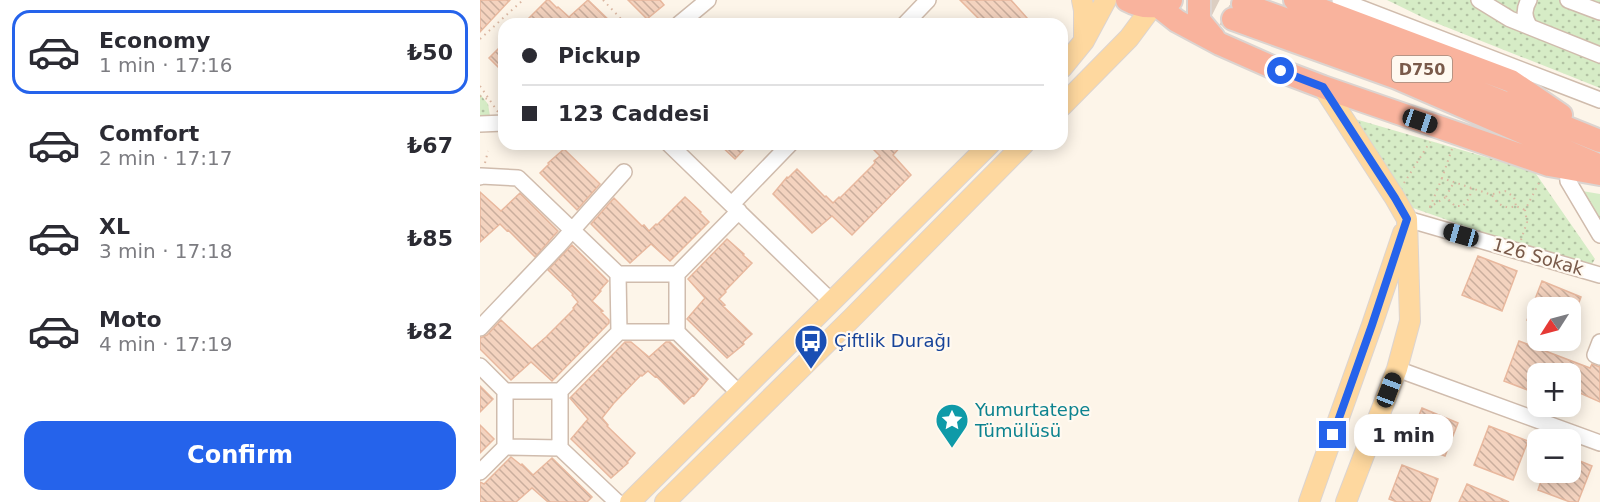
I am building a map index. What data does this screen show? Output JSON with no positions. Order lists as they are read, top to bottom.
{
  "streets": {
    "highway": ["D750"],
    "street": ["126 Sokak"]
  },
  "places": {
    "bus stop": ["Çiftlik Durağı"],
    "place": ["Yumurtatepe Tümülüsü"]
  },
  "north": "bottom left",
  "page": {
    "list": [
      {
        "name": "Economy",
        "note": "1 min · 17:16",
        "value": "₺50"
      },
      {
        "name": "Comfort",
        "note": "2 min · 17:17",
        "value": "₺67"
      },
      {
        "name": "XL",
        "note": "3 min · 17:18",
        "value": "₺85"
      },
      {
        "name": "Moto",
        "note": "4 min · 17:19",
        "value": "₺82"
      }
    ],
    "banner": ["Pickup", "123 Caddesi"],
    "map_buttons": ["+", "−"],
    "buttons": "Confirm",
    "bubble": "1 min"
  }
}
